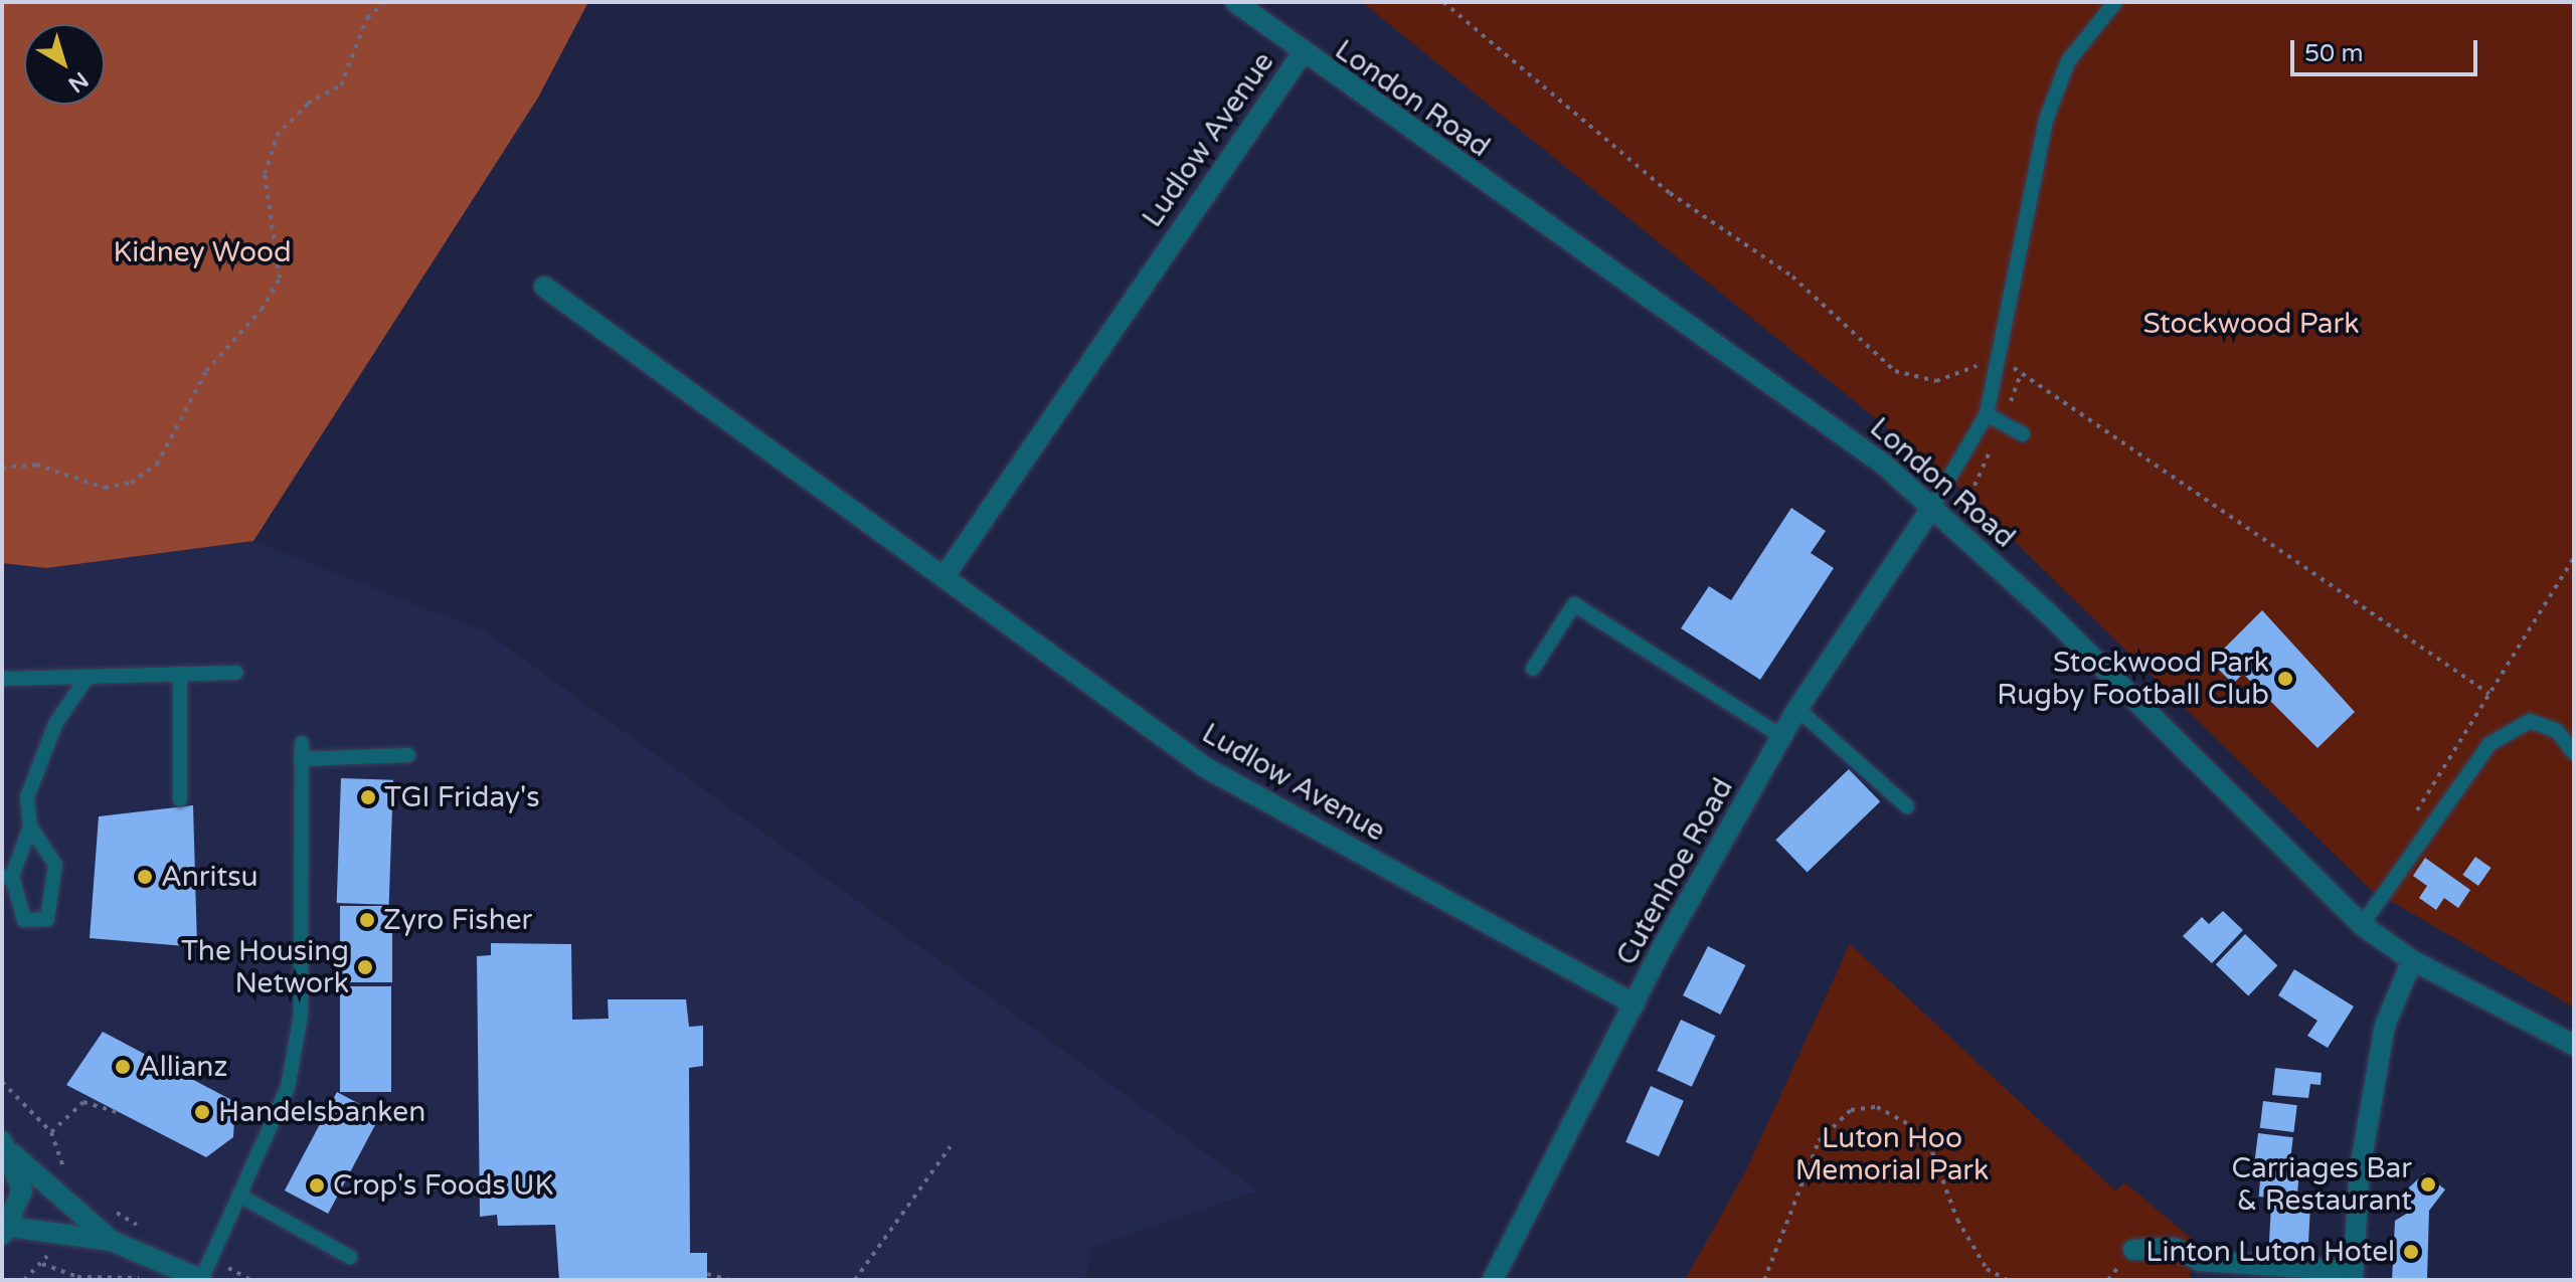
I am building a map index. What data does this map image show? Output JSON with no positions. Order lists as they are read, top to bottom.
{
  "streets": {
    "street": ["London Road", "Ludlow Avenue", "Cutenhoe Road"]
  },
  "crossings": [
    ["London Road", "Ludlow Avenue"],
    ["London Road", "Cutenhoe Road"],
    ["Ludlow Avenue", "Cutenhoe Road"]
  ],
  "parks": ["Kidney Wood", "Stockwood Park", "Luton Hoo Memorial Park"],
  "places": [
    "Stockwood Park Rugby Football Club",
    "TGI Friday's",
    "Anritsu",
    "Zyro Fisher",
    "The Housing Network",
    "Allianz",
    "Handelsbanken",
    "Carriages Bar & Restaurant",
    "Crop's Foods UK",
    "Linton Luton Hotel"
  ],
  "scale_bar": "50 m",
  "north": "bottom right"
}
